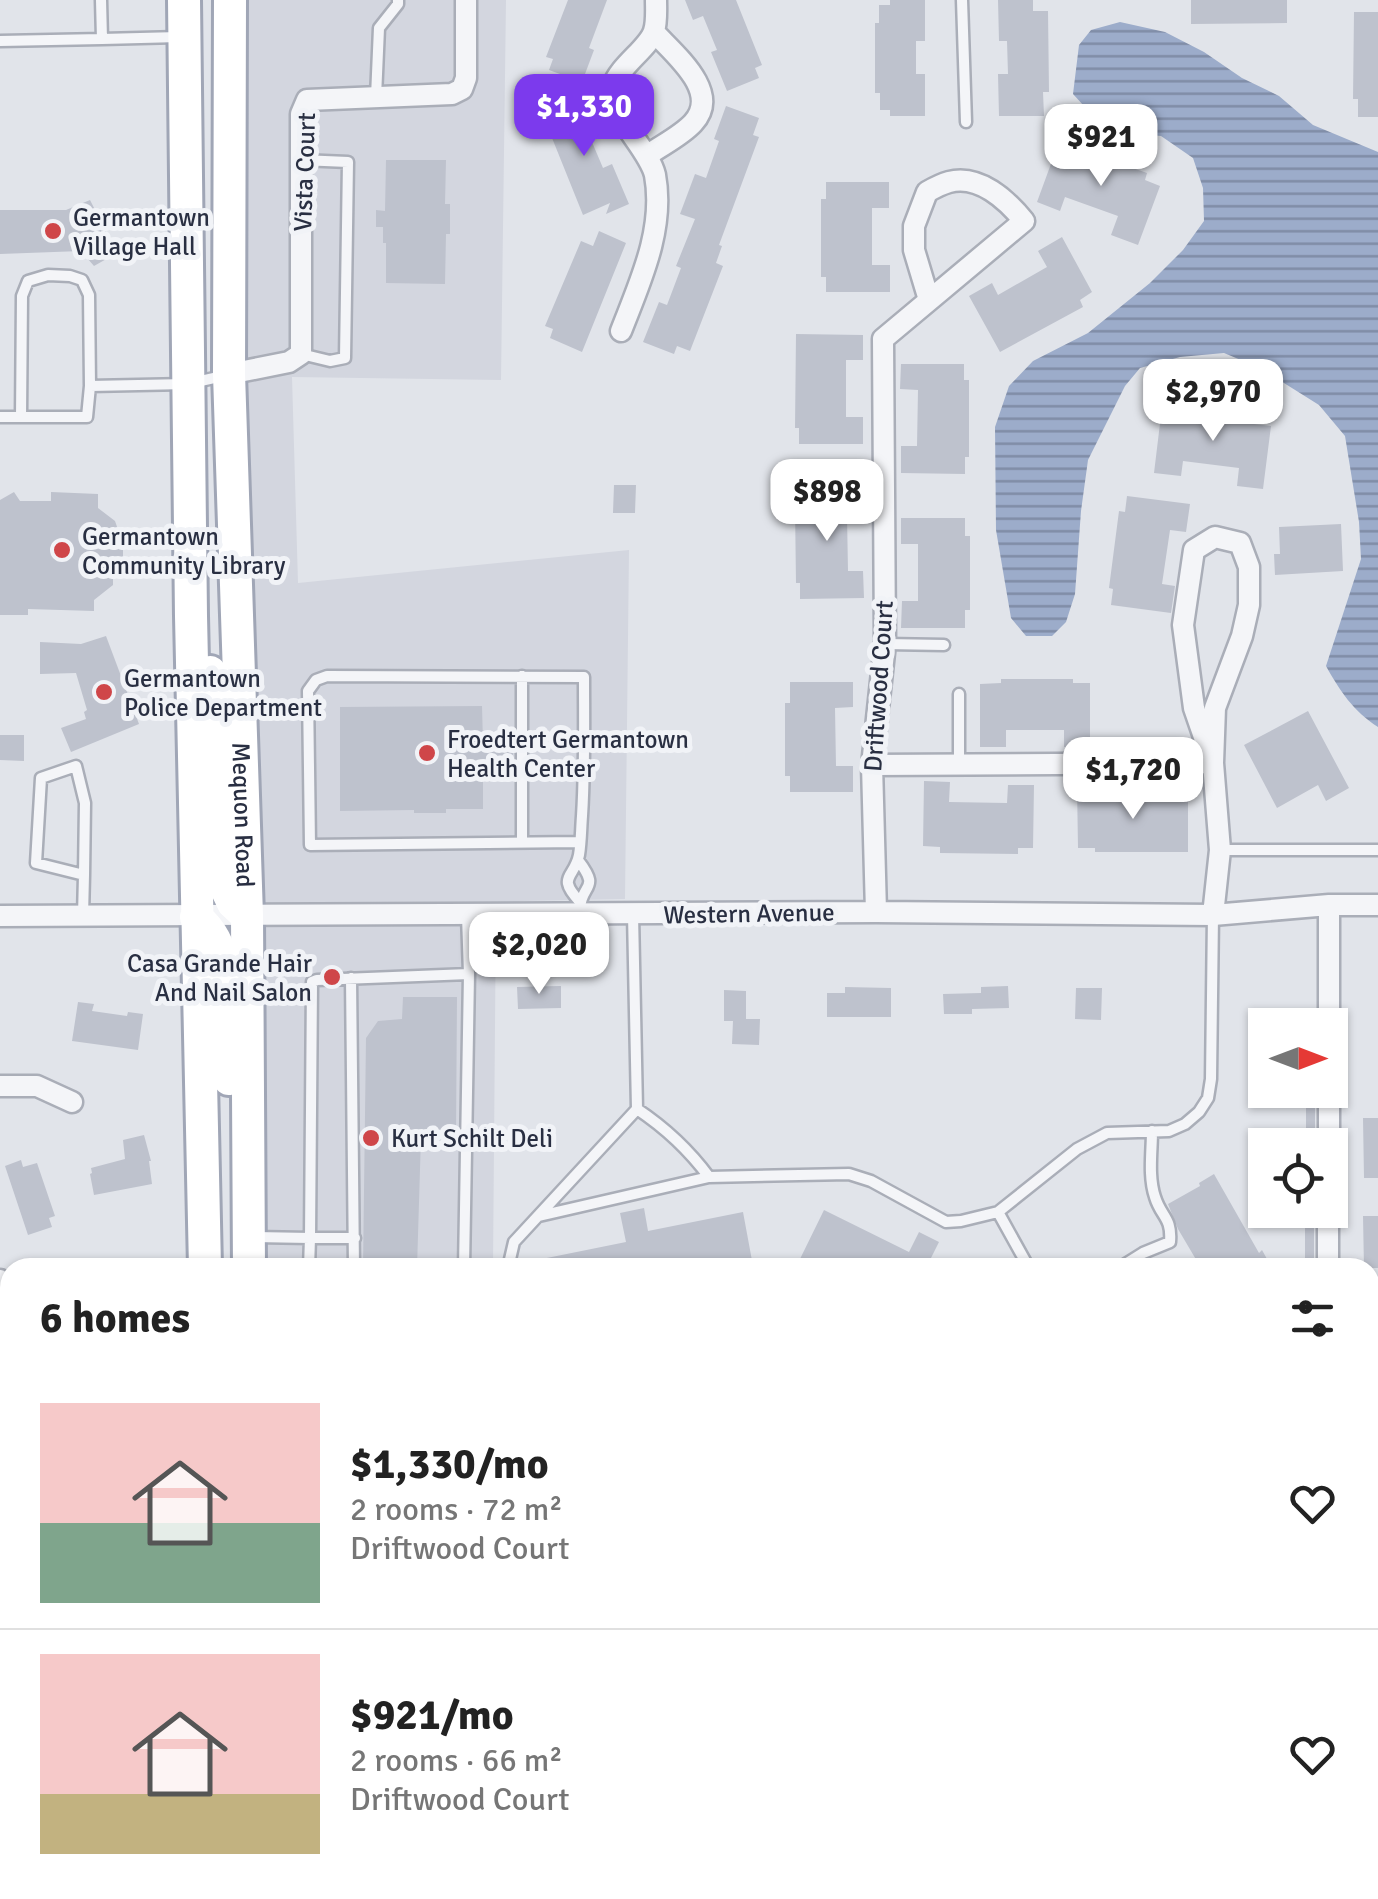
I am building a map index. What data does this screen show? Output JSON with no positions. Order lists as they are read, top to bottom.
{
  "streets": {
    "main road": ["Mequon Road"],
    "street": ["Vista Court", "Driftwood Court", "Western Avenue"]
  },
  "crossings": [
    ["Driftwood Court", "Western Avenue"],
    ["Mequon Road", "Western Avenue"]
  ],
  "places": [
    "Germantown Village Hall",
    "Germantown Community Library",
    "Germantown Police Department",
    "Froedtert Germantown Health Center",
    "Casa Grande Hair And Nail Salon",
    "Kurt Schilt Deli"
  ],
  "north": "right",
  "page": {
    "price": [
      "$1,330",
      "$921",
      "$2,970",
      "$898",
      "$1,720",
      "$2,020"
    ],
    "heading": "6 homes",
    "list": [
      {
        "name": "$1,330/mo",
        "note": "2 rooms · 72 m² · Driftwood Court"
      },
      {
        "name": "$921/mo",
        "note": "2 rooms · 66 m² · Driftwood Court"
      }
    ]
  }
}
